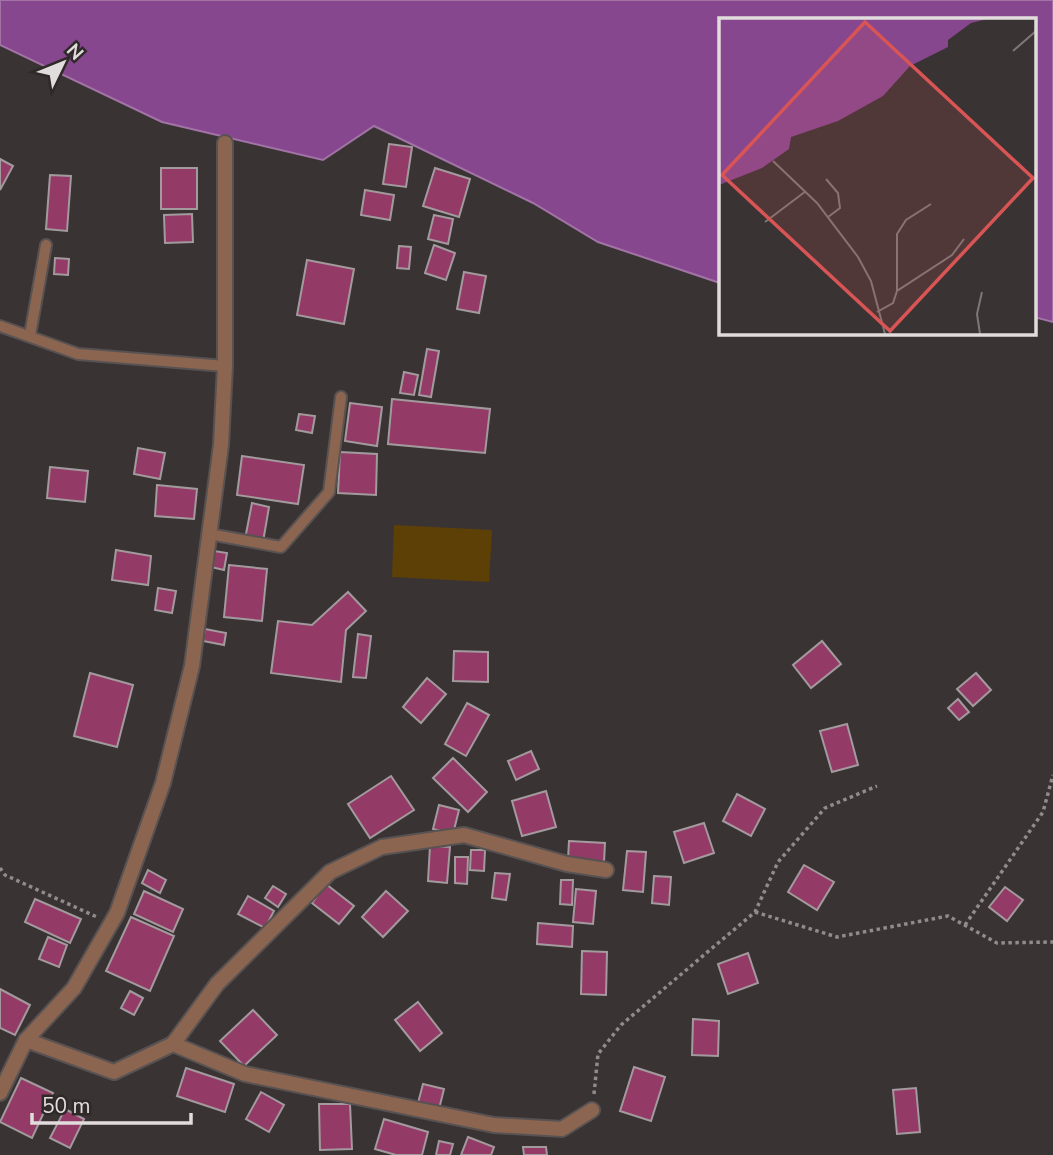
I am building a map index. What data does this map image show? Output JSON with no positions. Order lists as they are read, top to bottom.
{
  "scale_bar": "50 m",
  "north": "top right"
}
